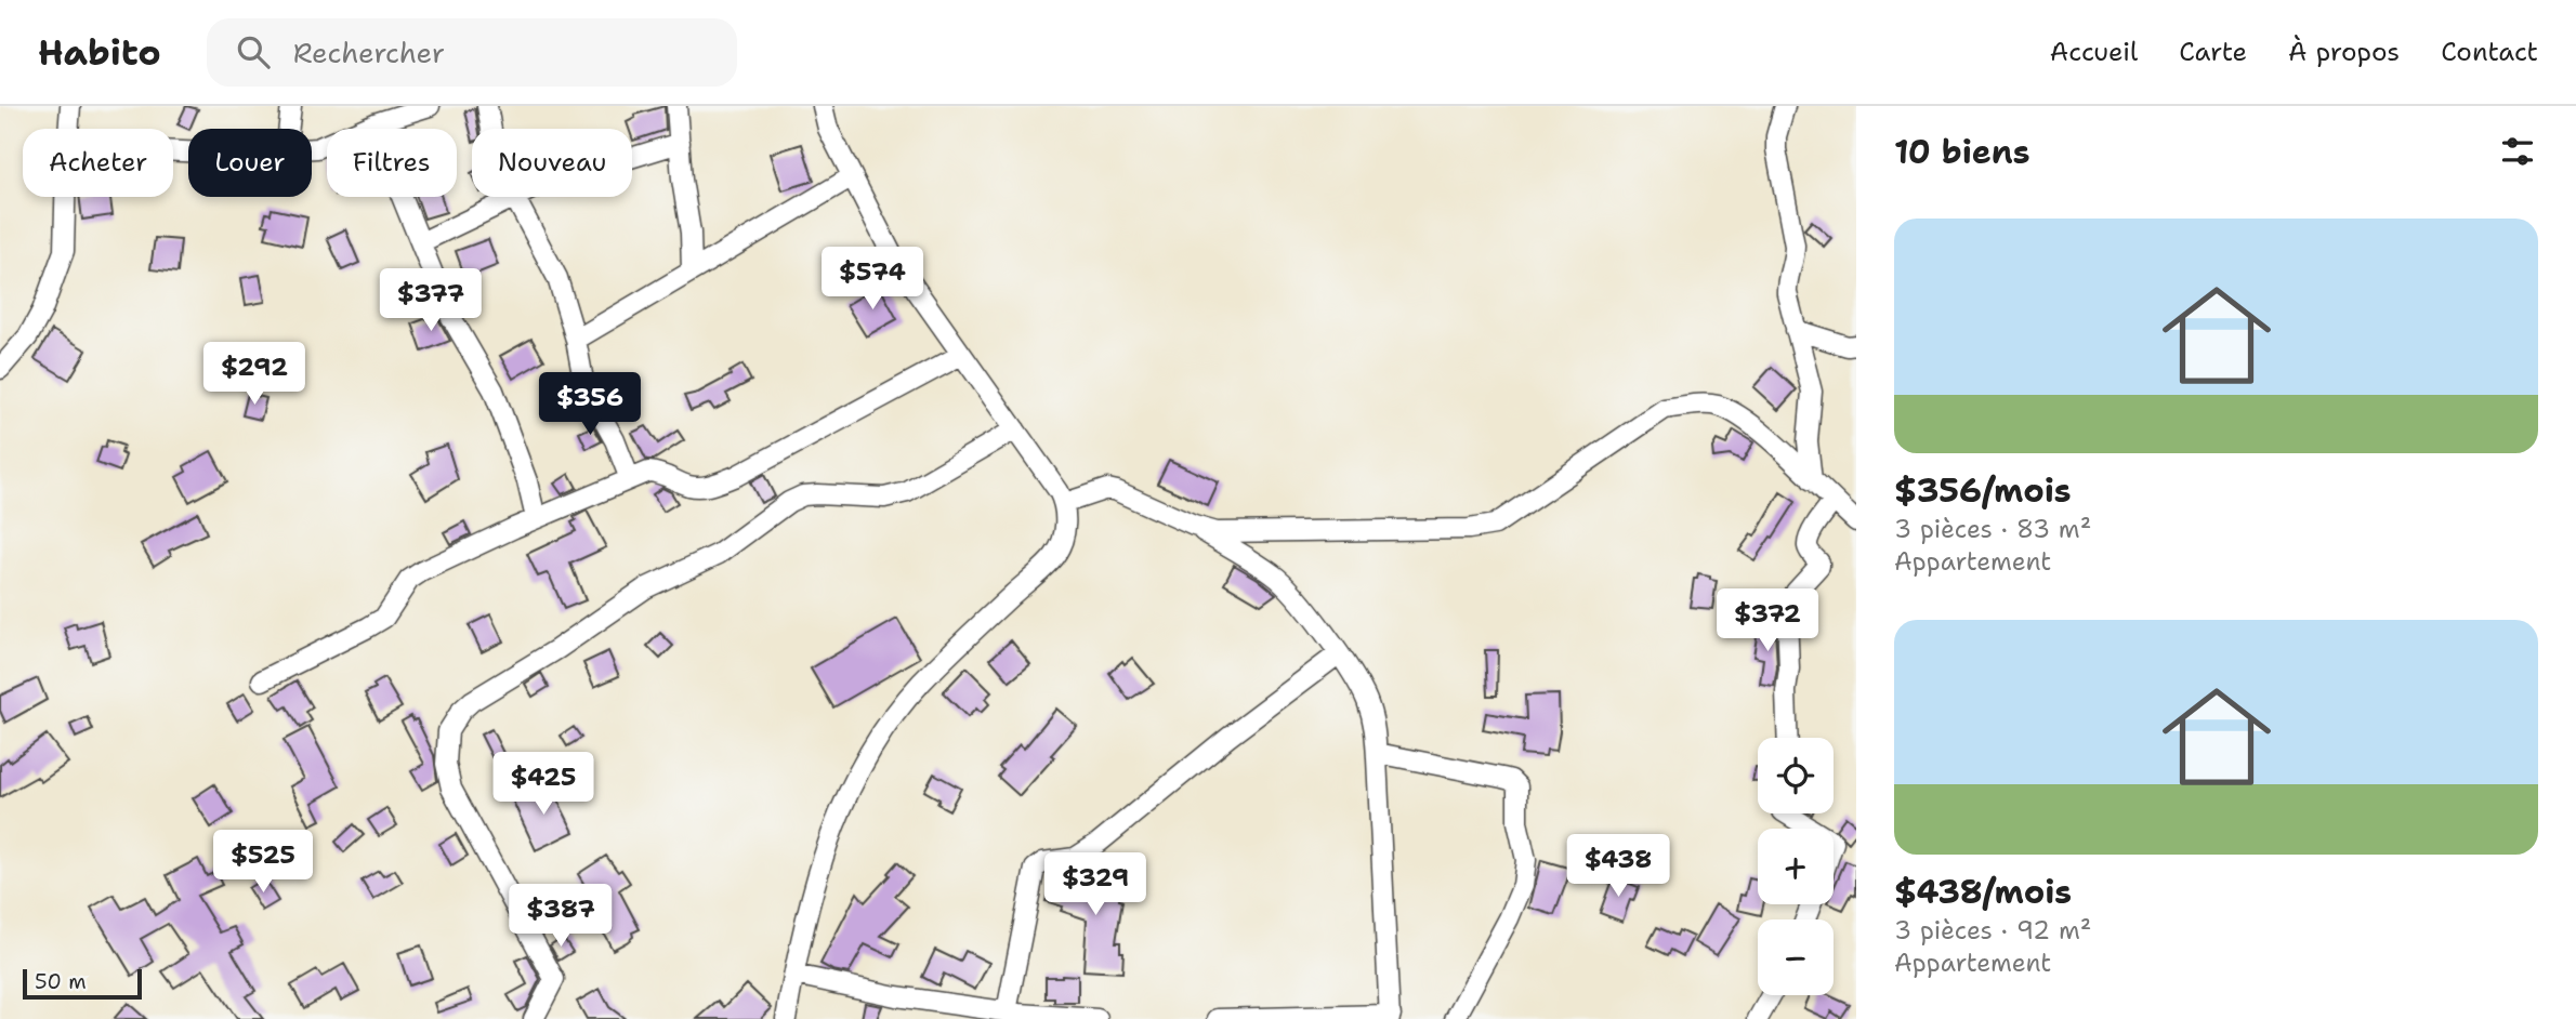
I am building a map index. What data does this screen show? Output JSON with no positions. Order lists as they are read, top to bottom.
{
  "scale_bar": "50 m",
  "page": {
    "header": "Habito",
    "search": "Rechercher",
    "nav": [
      "Accueil",
      "Carte",
      "À propos",
      "Contact"
    ],
    "heading": "10 biens",
    "chip": [
      "Acheter",
      "Louer",
      "Filtres",
      "Nouveau"
    ],
    "list": [
      {
        "name": "$356/mois",
        "note": "3 pièces · 83 m² · Appartement"
      },
      {
        "name": "$438/mois",
        "note": "3 pièces · 92 m² · Appartement"
      }
    ],
    "price": [
      "$574",
      "$377",
      "$292",
      "$356",
      "$372",
      "$425",
      "$525",
      "$438",
      "$329",
      "$387"
    ],
    "map_buttons": ["+", "−"],
    "scale": "50 m"
  }
}
